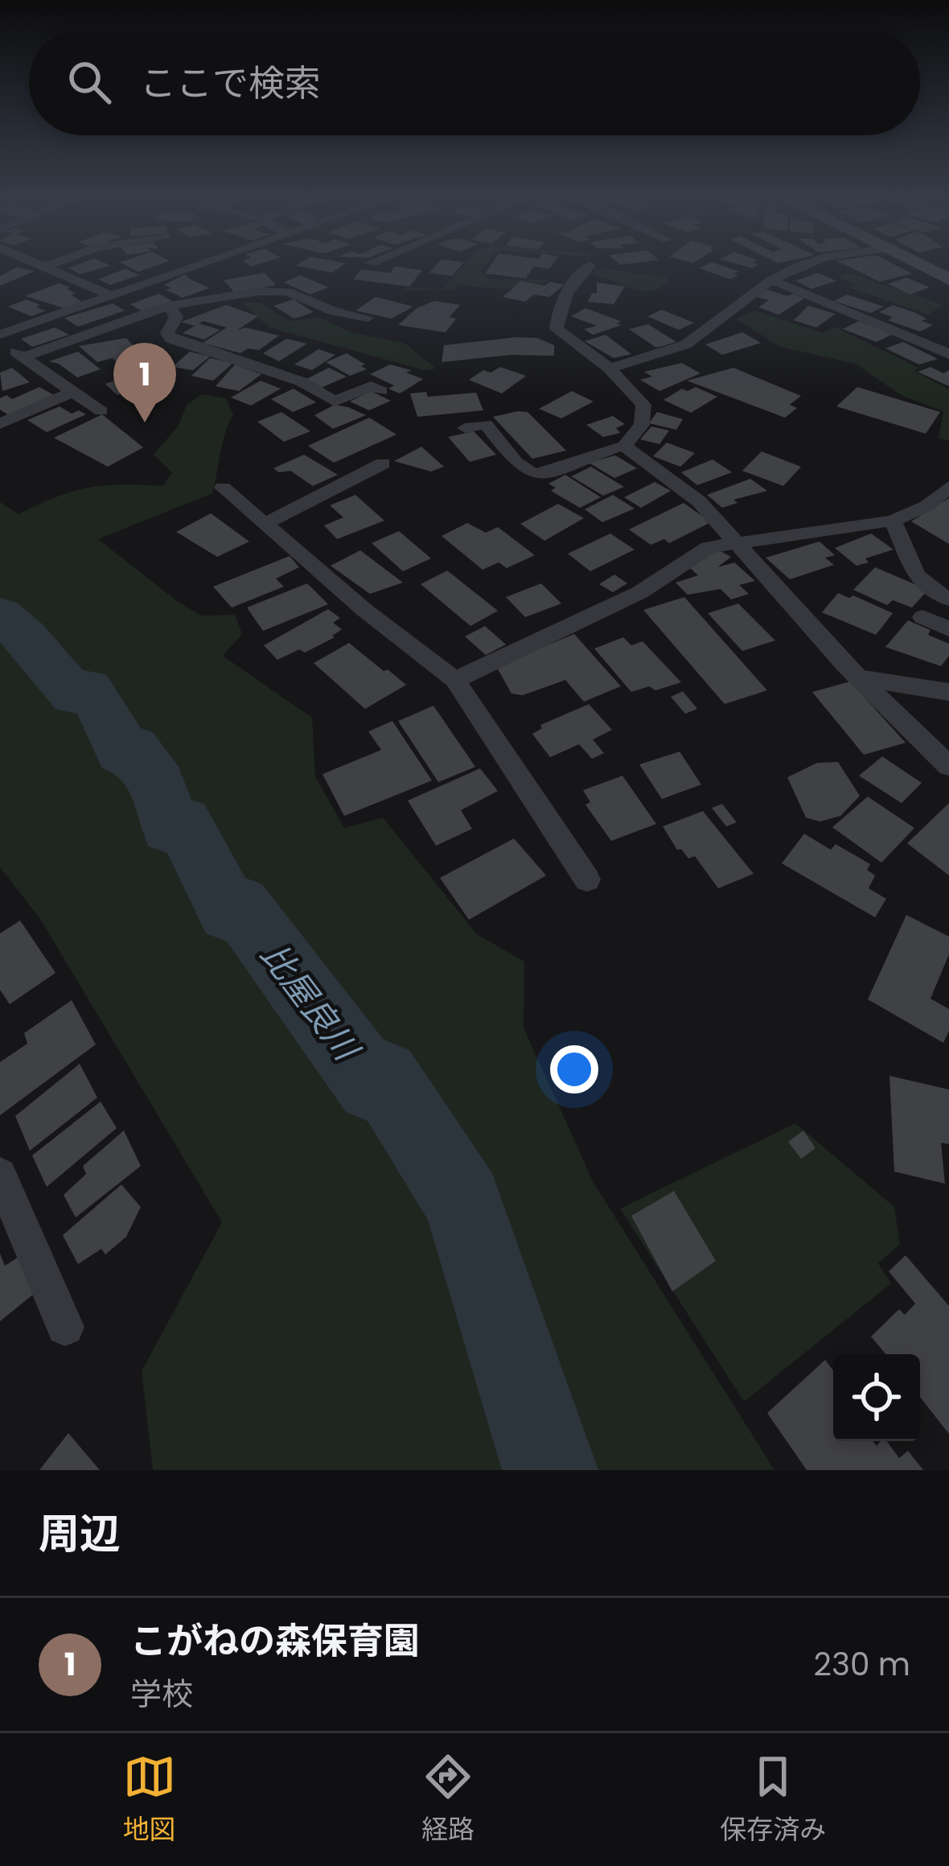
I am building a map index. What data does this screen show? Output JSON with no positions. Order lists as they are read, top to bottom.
{
  "water": ["比屋良川"],
  "page": {
    "search": "ここで検索",
    "pins": "1",
    "heading": "周辺",
    "list": [
      {
        "mark": "1",
        "name": "こがねの森保育園",
        "note": "学校",
        "value": "230 m"
      }
    ],
    "nav": ["地図", "経路", "保存済み"]
  }
}
